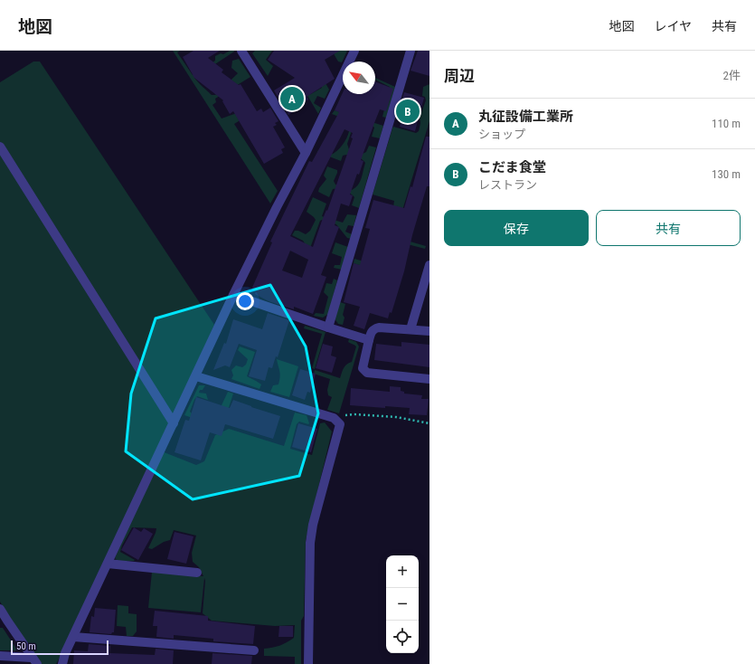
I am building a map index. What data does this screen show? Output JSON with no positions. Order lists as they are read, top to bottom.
{
  "scale_bar": "50 m",
  "north": "top left",
  "page": {
    "header": "地図",
    "nav": ["地図", "レイヤ", "共有"],
    "heading": ["周辺", "2件"],
    "pins": ["A", "B"],
    "list": [
      {
        "mark": "A",
        "name": "丸征設備工業所",
        "note": "ショップ",
        "value": "110 m"
      },
      {
        "mark": "B",
        "name": "こだま食堂",
        "note": "レストラン",
        "value": "130 m"
      }
    ],
    "buttons": ["保存", "共有"],
    "map_buttons": ["+", "−"],
    "scale": "50 m"
  }
}
